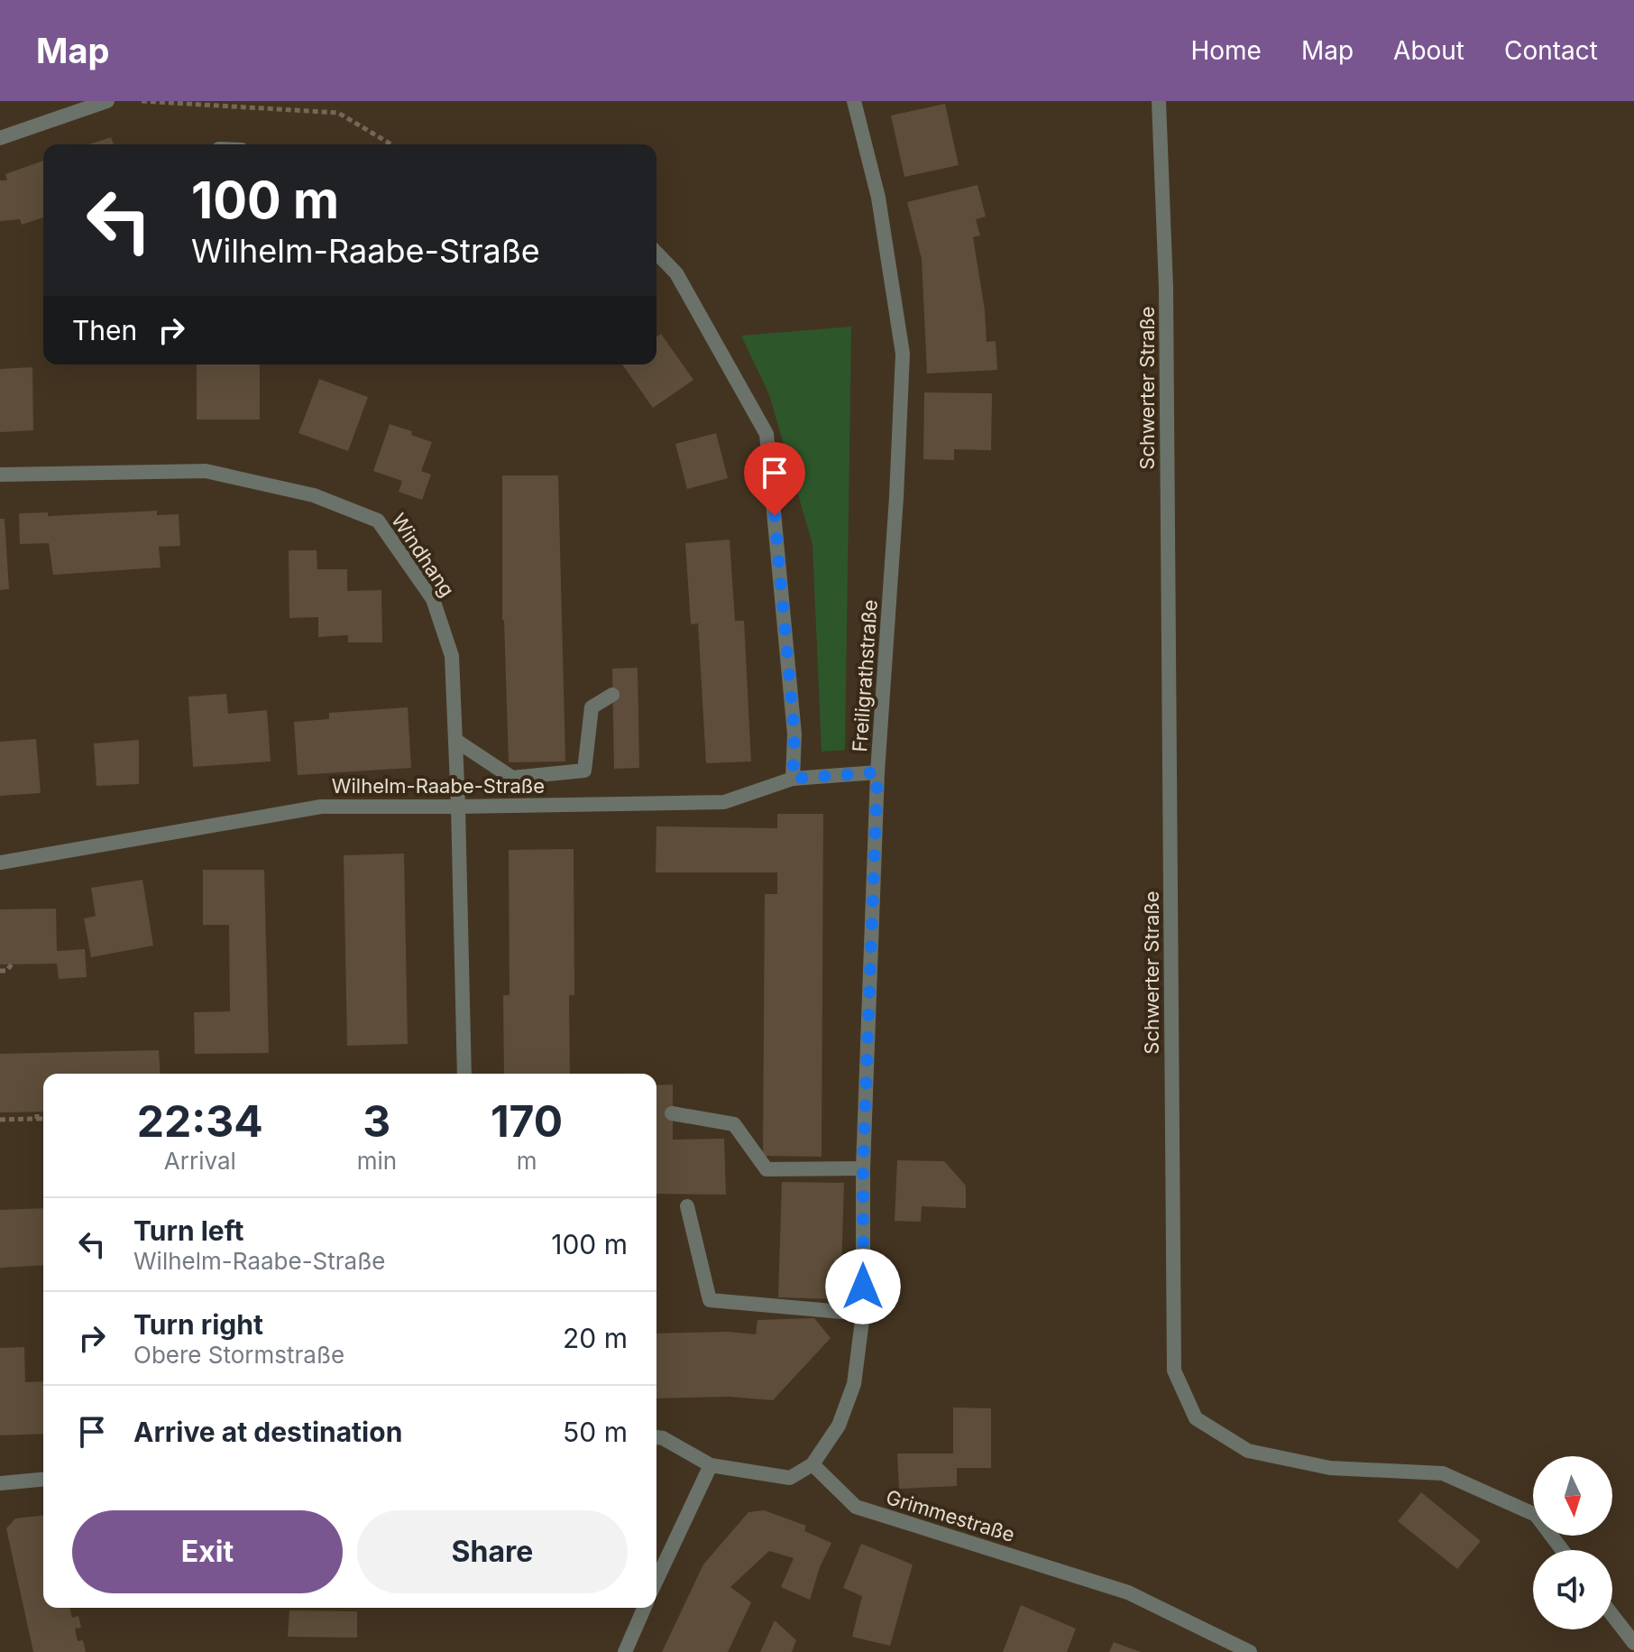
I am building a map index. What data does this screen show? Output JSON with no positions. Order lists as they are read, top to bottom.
{
  "streets": {
    "street": [
      "Schwerter Straße",
      "Windhang",
      "Freiligrathstraße",
      "Wilhelm-Raabe-Straße",
      "Grimmestraße"
    ]
  },
  "crossings": [
    ["Windhang", "Wilhelm-Raabe-Straße"],
    ["Freiligrathstraße", "Wilhelm-Raabe-Straße"],
    ["Freiligrathstraße", "Grimmestraße"]
  ],
  "north": "bottom",
  "page": {
    "header": "Map",
    "nav": [
      "Home",
      "Map",
      "About",
      "Contact"
    ],
    "turn": ["100 m", "Wilhelm-Raabe-Straße"],
    "then": "Then",
    "eta": [
      "22:34",
      "Arrival",
      "3",
      "min",
      "170",
      "m"
    ],
    "list": [
      {
        "name": "Turn left",
        "note": "Wilhelm-Raabe-Straße",
        "value": "100 m"
      },
      {
        "name": "Turn right",
        "note": "Obere Stormstraße",
        "value": "20 m"
      },
      {
        "name": "Arrive at destination",
        "value": "50 m"
      }
    ],
    "buttons": ["Exit", "Share"]
  }
}
